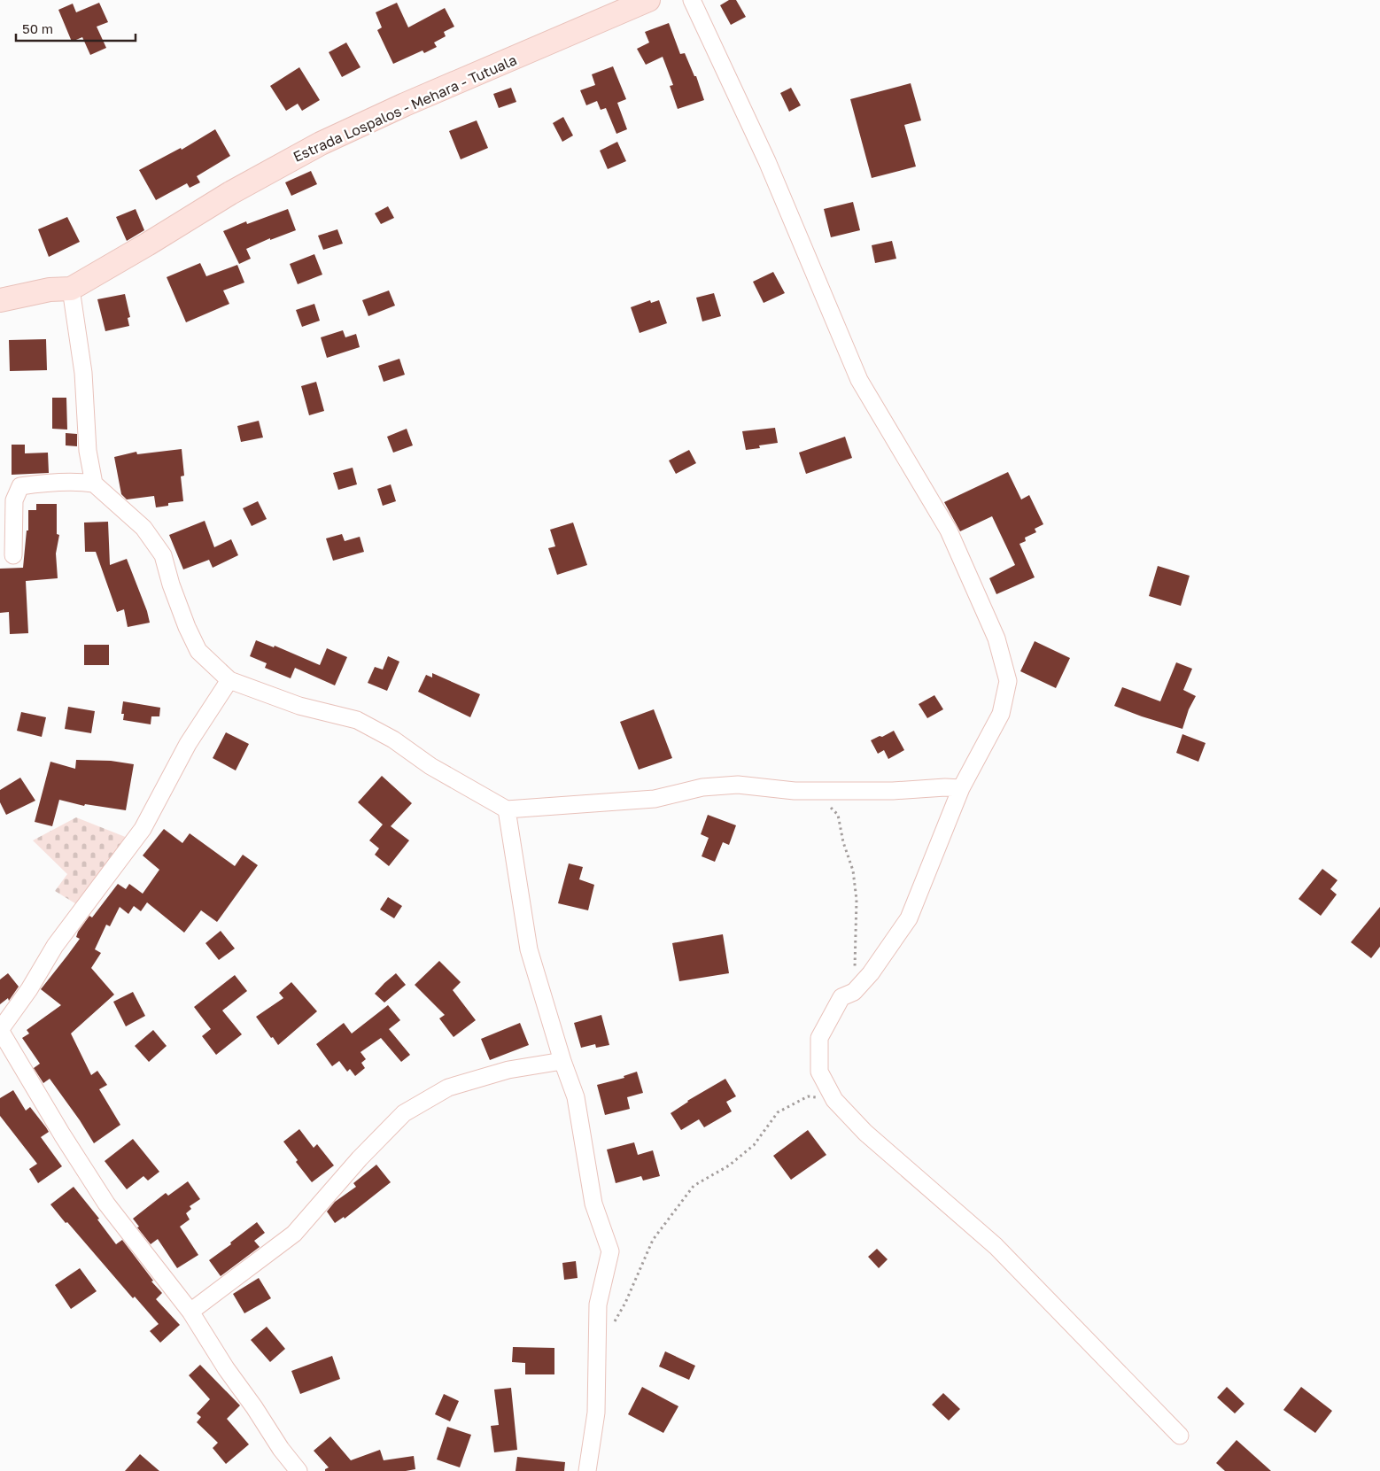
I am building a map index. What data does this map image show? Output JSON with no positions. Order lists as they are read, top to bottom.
{
  "streets": {
    "main road": ["Estrada Lospalos - Mehara - Tutuala"]
  },
  "scale_bar": "50 m"
}
